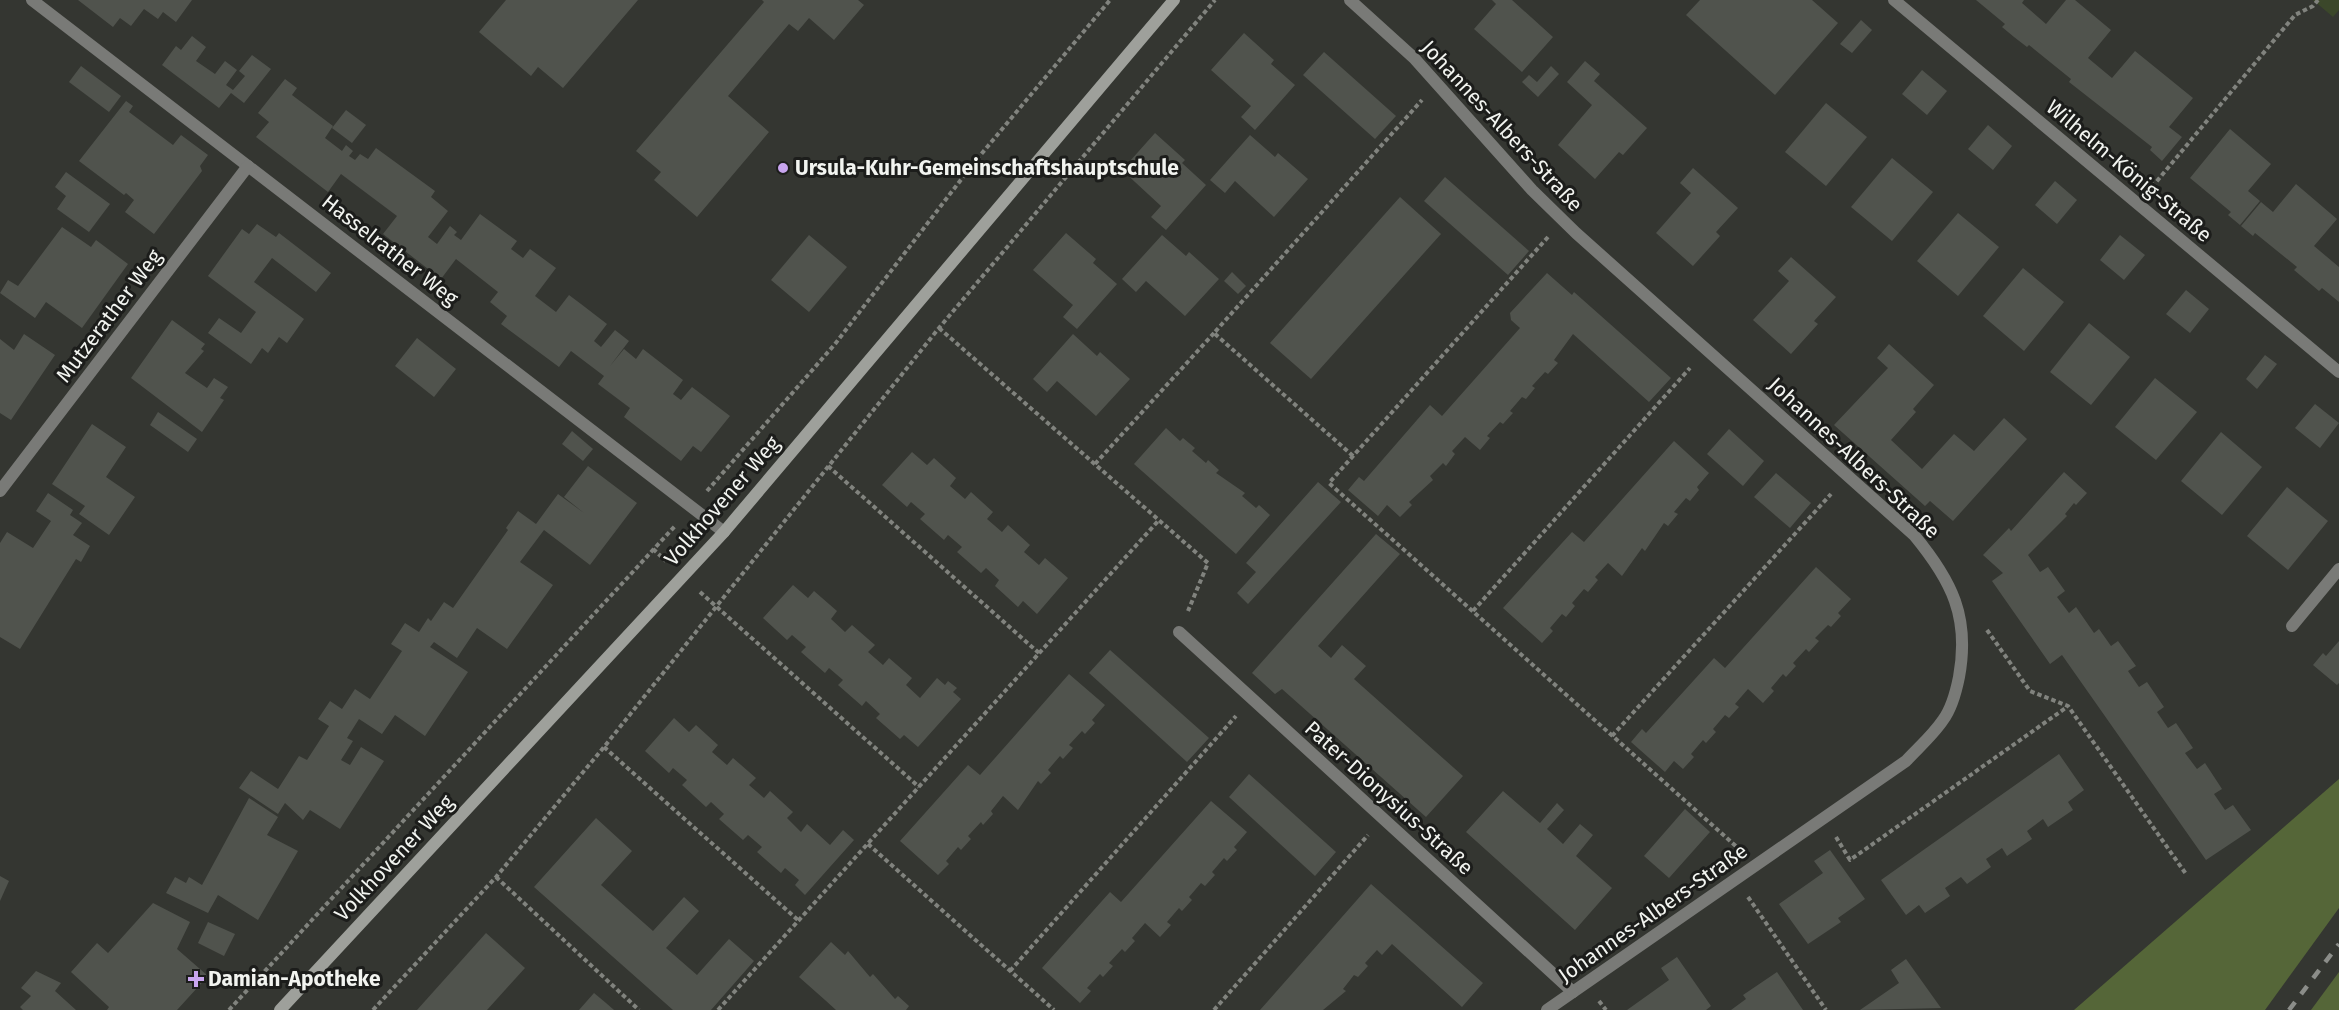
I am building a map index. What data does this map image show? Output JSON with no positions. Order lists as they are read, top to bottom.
{
  "streets": {
    "street": [
      "Johannes-Albers-Straße",
      "Wilhelm-König-Straße",
      "Hasselrather Weg",
      "Mutzerather Weg",
      "Volkhovener Weg",
      "Pater-Dionysius-Straße"
    ]
  },
  "crossings": [
    ["Johannes-Albers-Straße", "Pater-Dionysius-Straße"],
    ["Hasselrather Weg", "Mutzerather Weg"],
    ["Hasselrather Weg", "Volkhovener Weg"]
  ],
  "places": {
    "other": ["Ursula-Kuhr-Gemeinschaftshauptschule"],
    "health": ["Damian-Apotheke"]
  }
}
